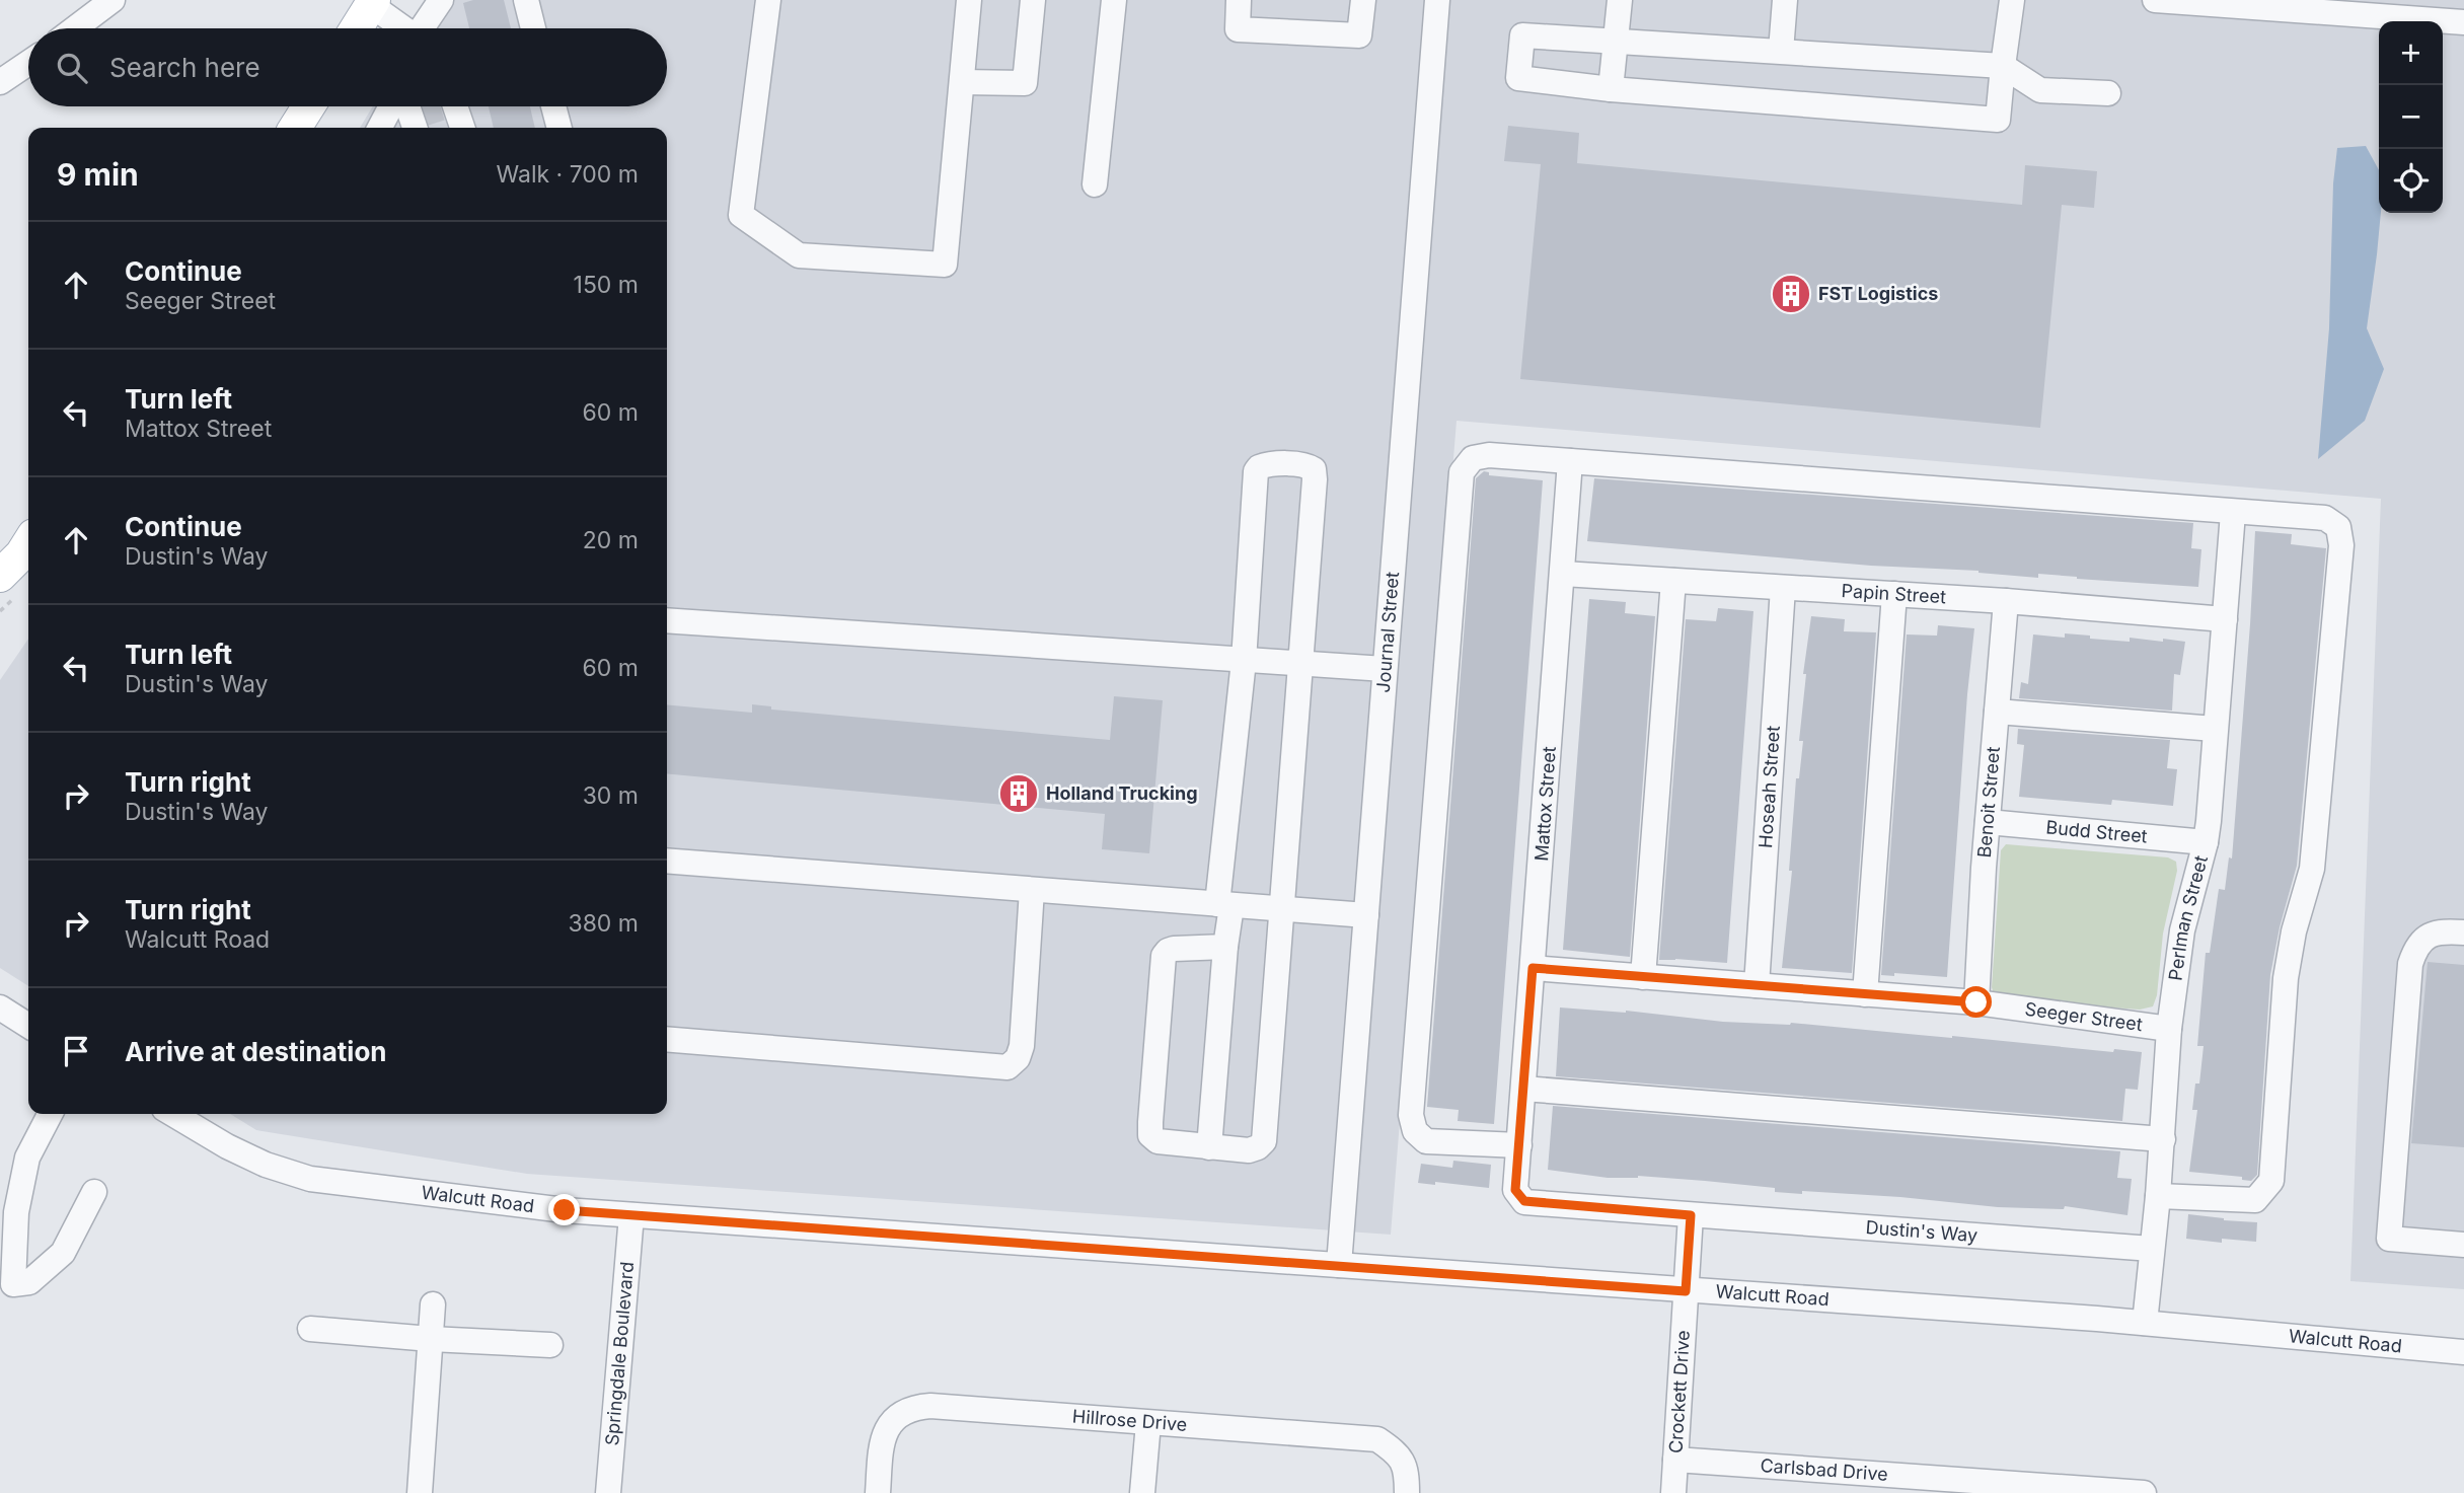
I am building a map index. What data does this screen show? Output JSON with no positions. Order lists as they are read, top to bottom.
{
  "streets": {
    "street": [
      "Papin Street",
      "Journal Street",
      "Hoseah Street",
      "Benoit Street",
      "Mattox Street",
      "Budd Street",
      "Perlman Street",
      "Seeger Street",
      "Walcutt Road",
      "Dustin's Way",
      "Springdale Boulevard",
      "Crockett Drive",
      "Hillrose Drive",
      "Carlsbad Drive"
    ]
  },
  "crossings": [
    ["Papin Street", "Hoseah Street"],
    ["Papin Street", "Benoit Street"],
    ["Papin Street", "Mattox Street"],
    ["Papin Street", "Perlman Street"],
    ["Journal Street", "Walcutt Road"],
    ["Hoseah Street", "Seeger Street"],
    ["Benoit Street", "Budd Street"],
    ["Benoit Street", "Seeger Street"],
    ["Mattox Street", "Seeger Street"],
    ["Mattox Street", "Dustin's Way"],
    ["Budd Street", "Perlman Street"],
    ["Perlman Street", "Seeger Street"],
    ["Perlman Street", "Walcutt Road"],
    ["Perlman Street", "Dustin's Way"],
    ["Walcutt Road", "Springdale Boulevard"],
    ["Walcutt Road", "Crockett Drive"],
    ["Crockett Drive", "Carlsbad Drive"]
  ],
  "places": {
    "building": ["FST Logistics", "Holland Trucking"]
  },
  "page": {
    "map_buttons": ["+", "−"],
    "search": "Search here",
    "heading": ["9 min", "Walk · 700 m"],
    "list": [
      ["Continue", "Seeger Street", "150 m"],
      ["Turn left", "Mattox Street", "60 m"],
      ["Continue", "Dustin's Way", "20 m"],
      ["Turn left", "Dustin's Way", "60 m"],
      ["Turn right", "Dustin's Way", "30 m"],
      ["Turn right", "Walcutt Road", "380 m"],
      "Arrive at destination"
    ]
  }
}
